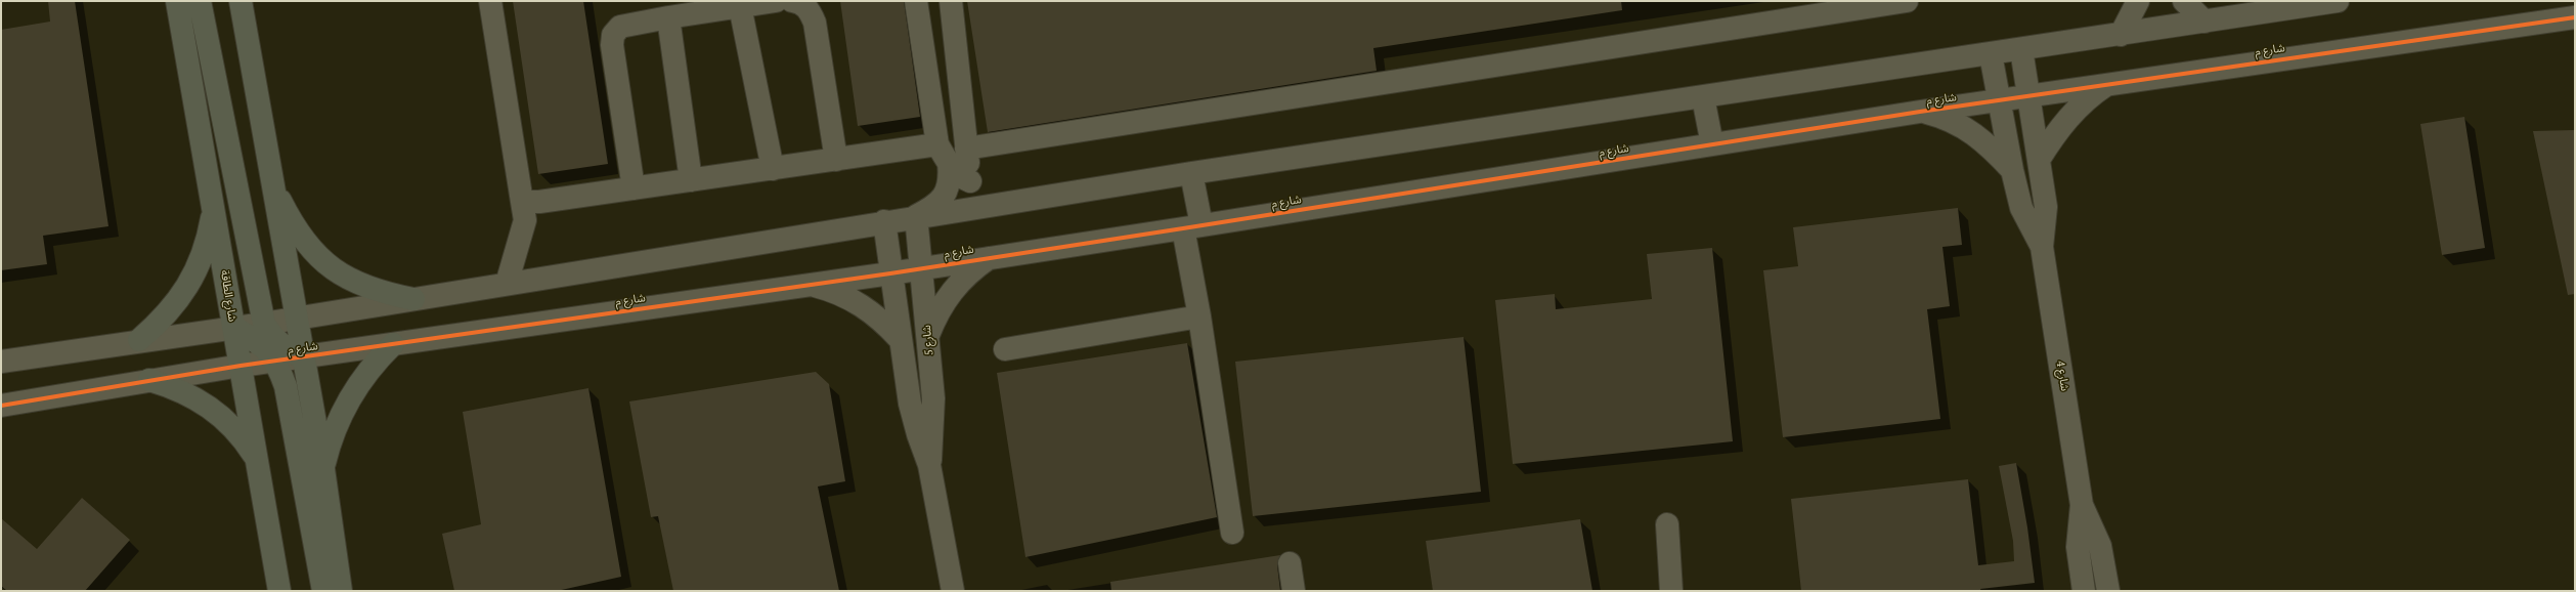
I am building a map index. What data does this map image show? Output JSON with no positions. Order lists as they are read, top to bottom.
{
  "streets": {
    "main road": ["شارع الطاقة"],
    "street": ["شارع م", "شارع 5", "شارع 4"]
  },
  "crossings": [
    ["شارع م", "شارع الطاقة"],
    ["شارع م", "شارع 5"],
    ["شارع م", "شارع 4"]
  ]
}
